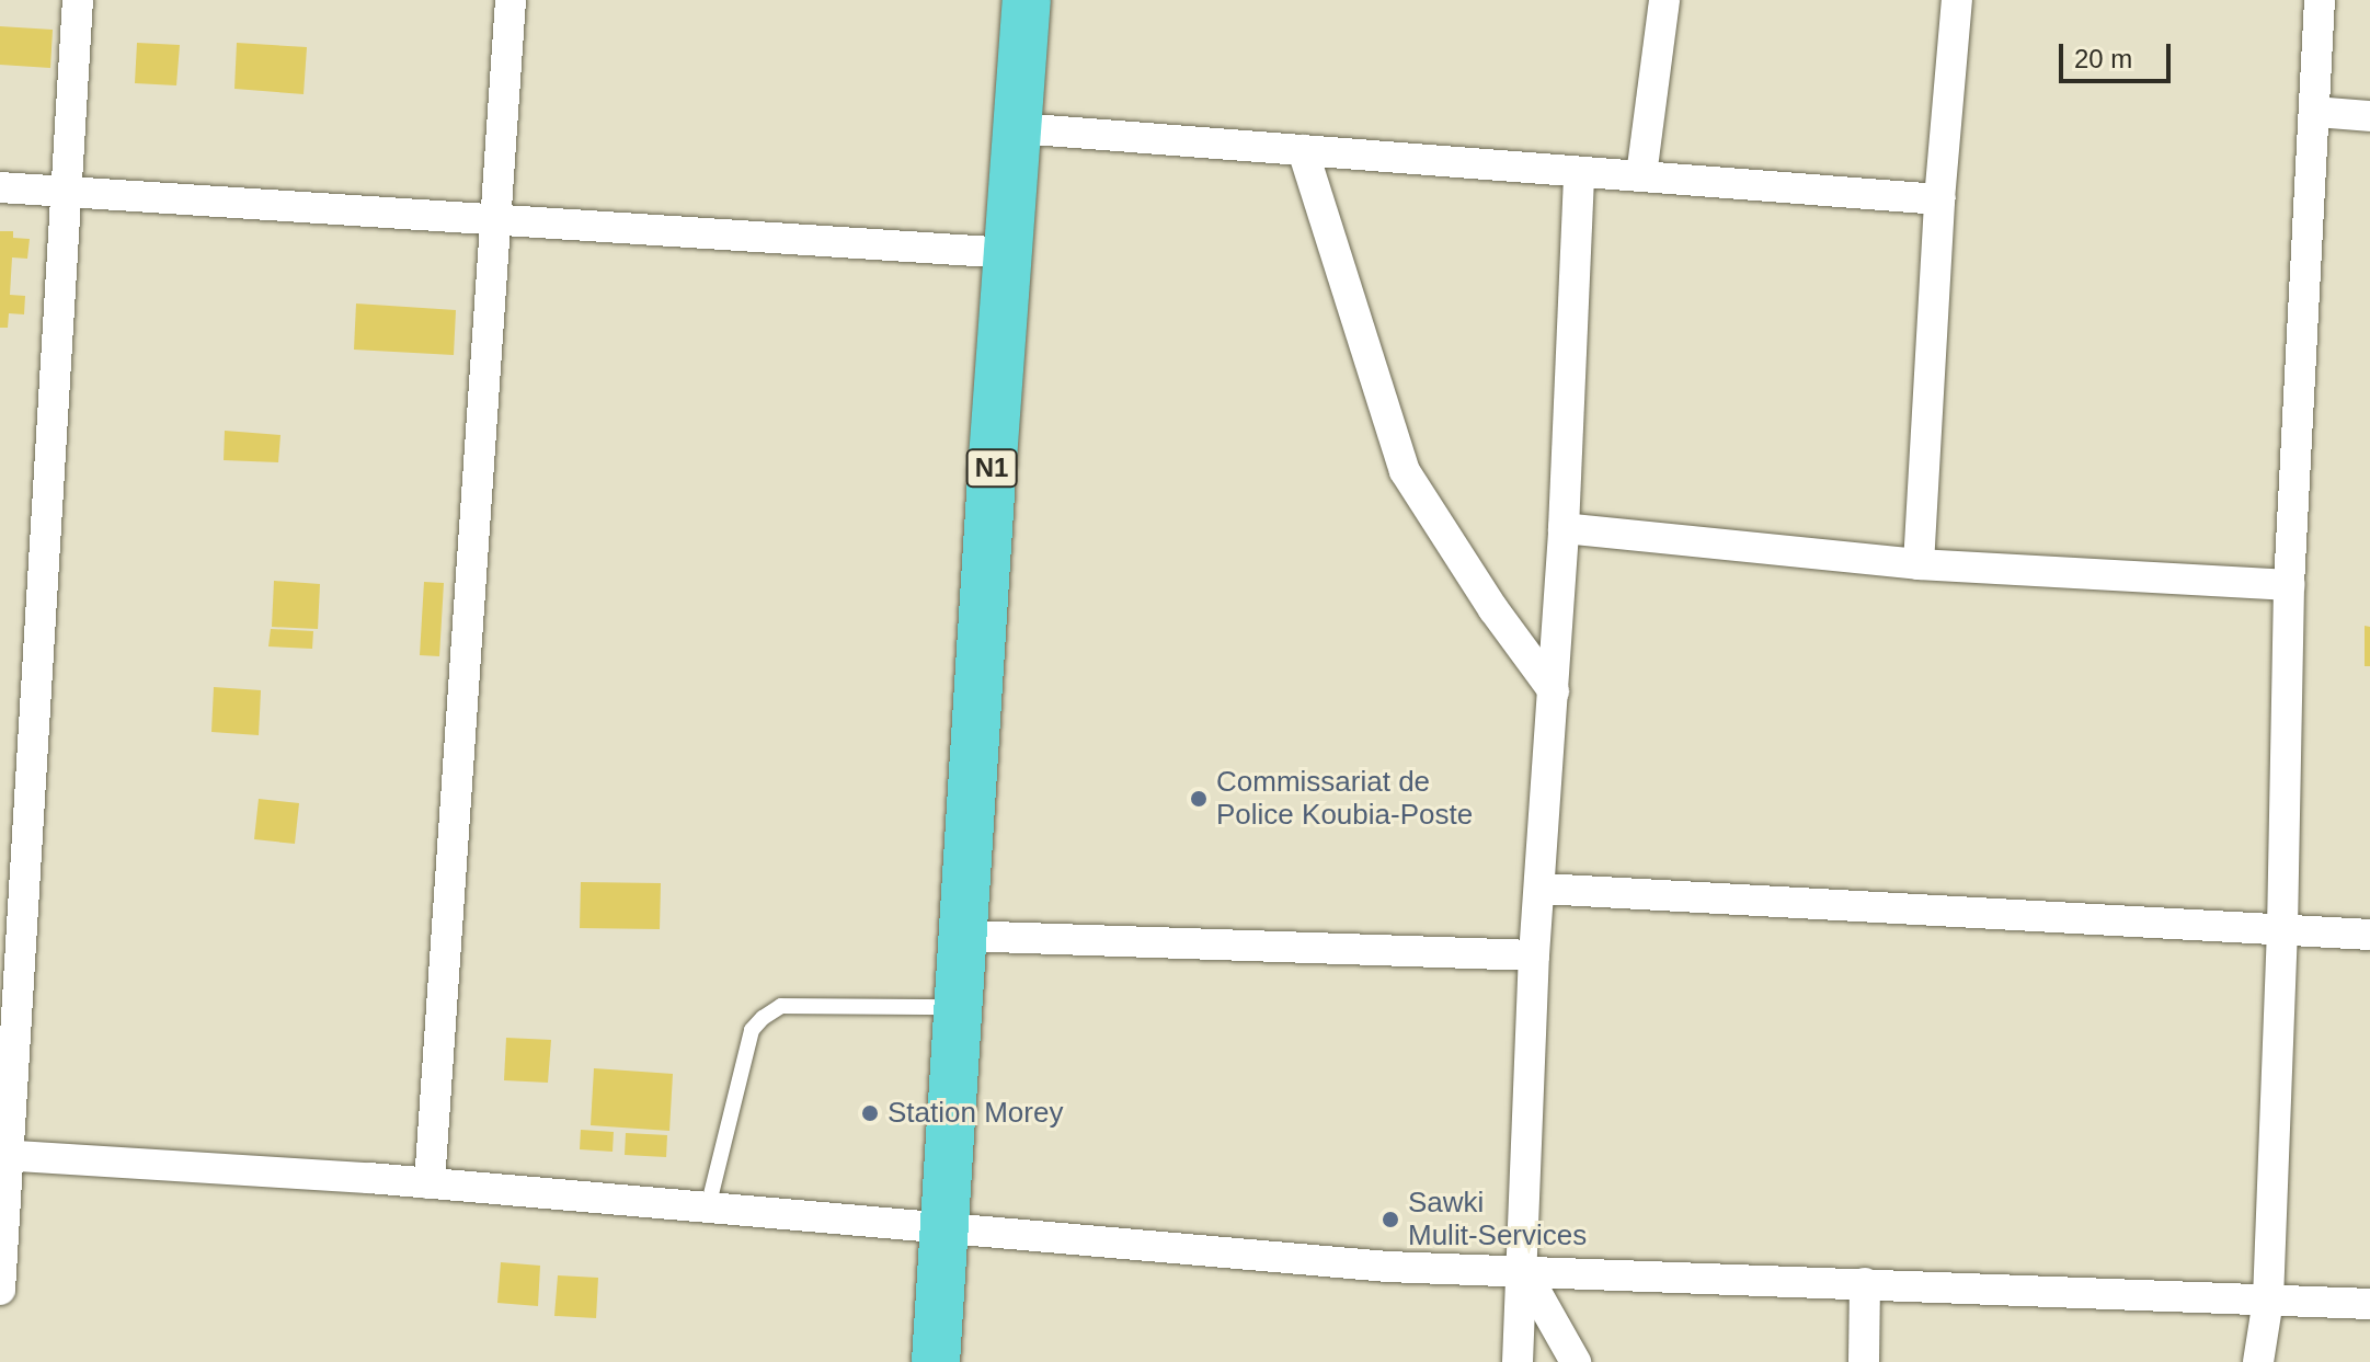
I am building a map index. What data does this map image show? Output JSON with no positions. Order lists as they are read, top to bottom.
{
  "streets": {
    "main road": ["N1"]
  },
  "places": ["Commissariat de Police Koubia-Poste", "Station Morey", "Sawki Mulit-Services"],
  "scale_bar": "20 m"
}
